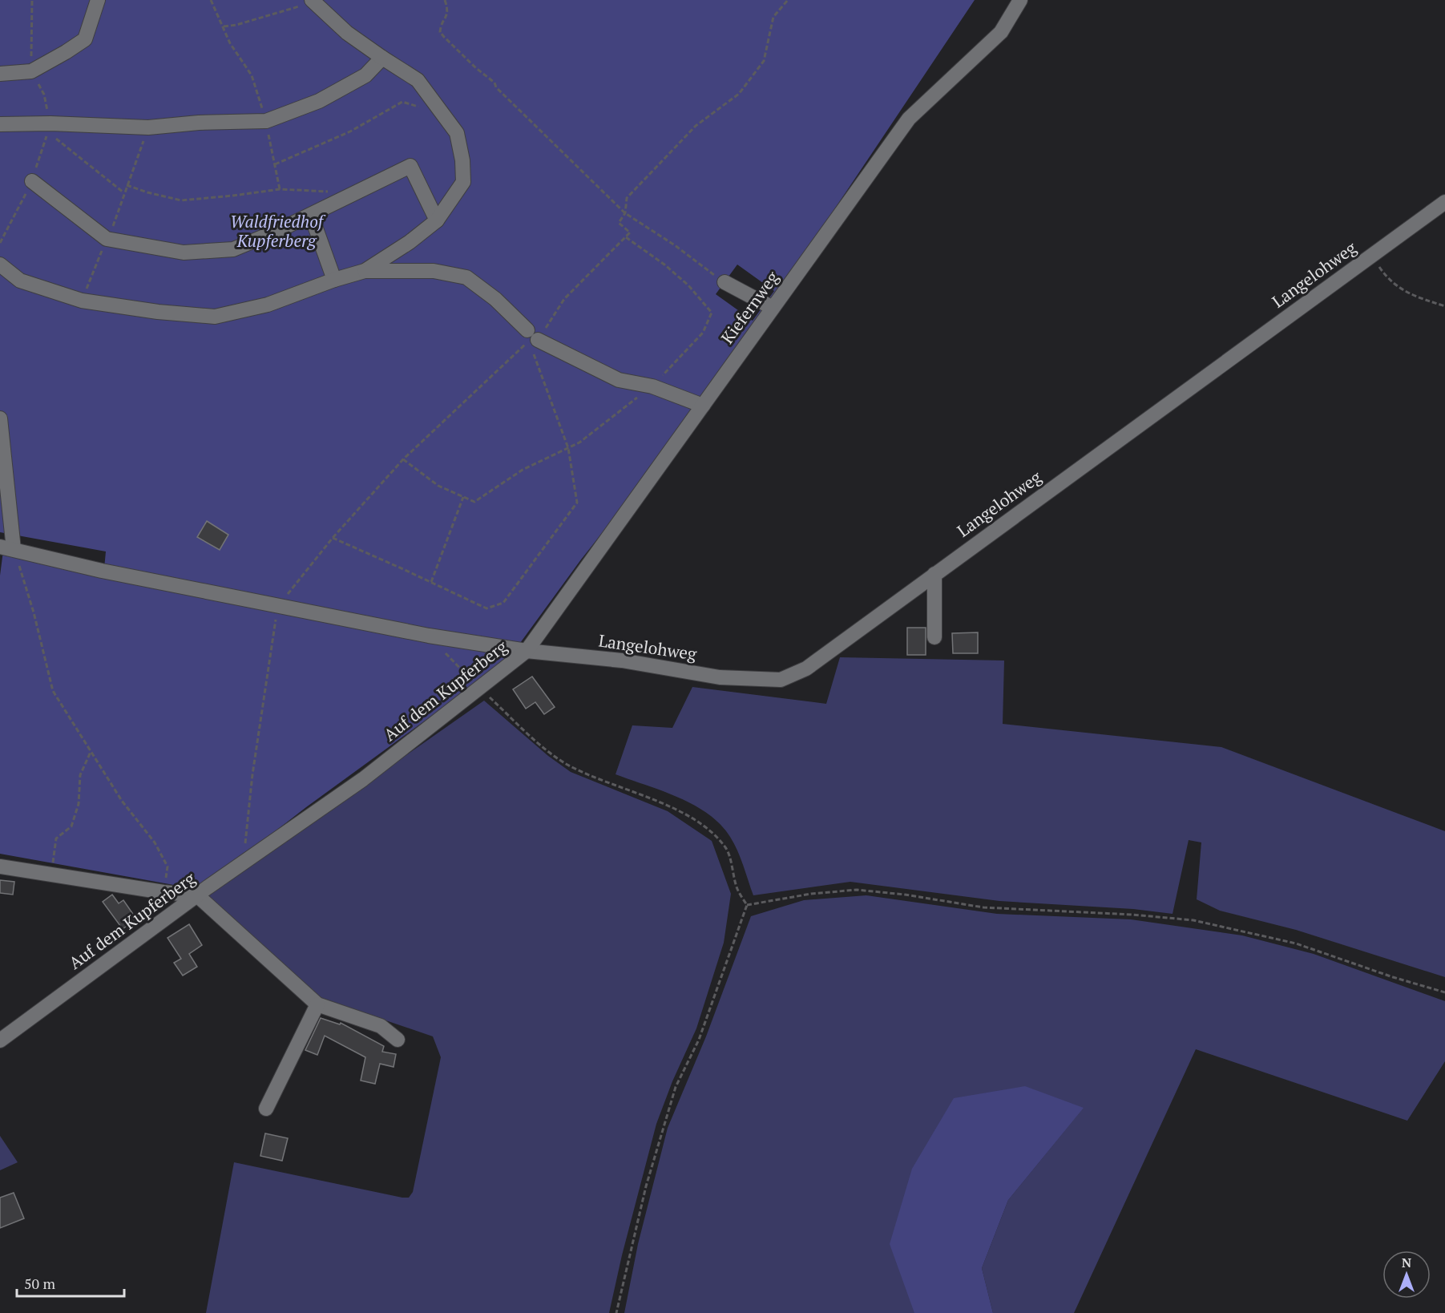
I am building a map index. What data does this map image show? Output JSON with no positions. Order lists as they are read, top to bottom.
{
  "streets": {
    "street": ["Langelohweg", "Kiefernweg", "Auf dem Kupferberg"]
  },
  "crossings": [
    ["Langelohweg", "Kiefernweg"],
    ["Langelohweg", "Auf dem Kupferberg"],
    ["Kiefernweg", "Auf dem Kupferberg"]
  ],
  "parks": ["Waldfriedhof Kupferberg"],
  "scale_bar": "50 m",
  "north": "top"
}
